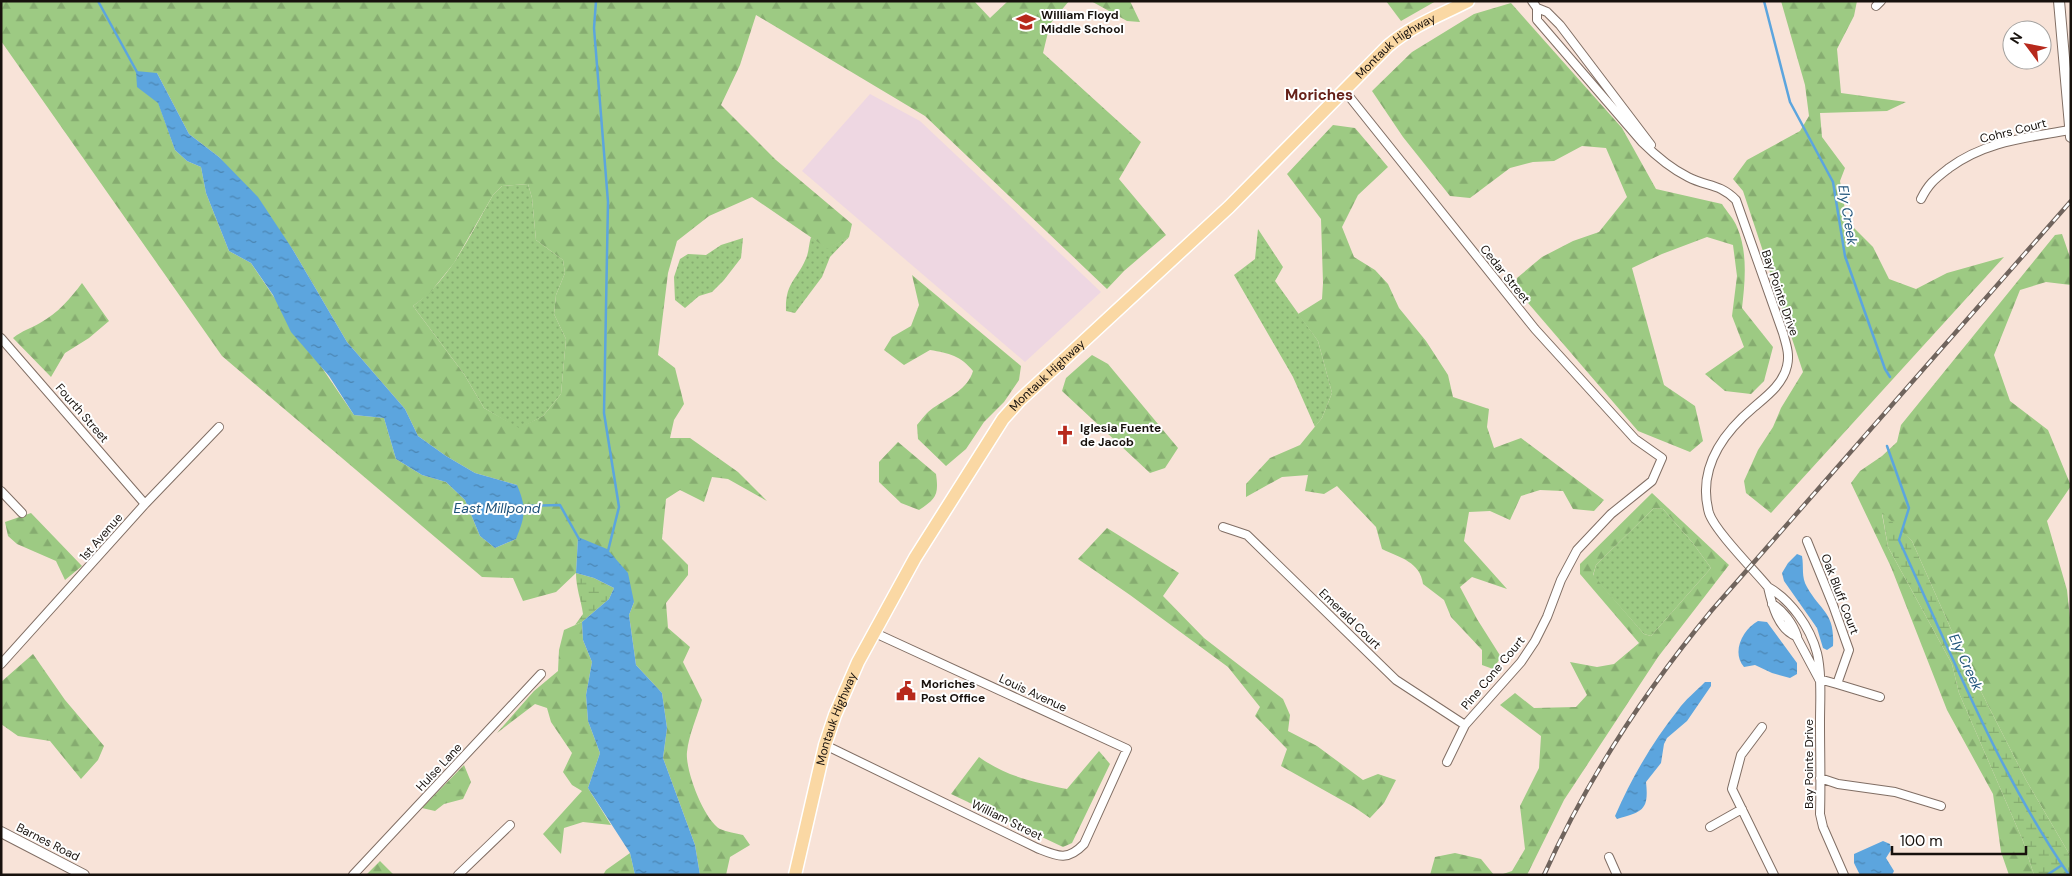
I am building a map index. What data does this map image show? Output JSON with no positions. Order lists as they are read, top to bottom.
{
  "streets": {
    "main road": ["Montauk Highway"],
    "street": [
      "Cohrs Court",
      "Cedar Street",
      "Bay Pointe Drive",
      "Fourth Street",
      "1st Avenue",
      "Oak Bluff Court",
      "Emerald Court",
      "Pine Cone Court",
      "Louis Avenue",
      "Hulse Lane",
      "William Street",
      "Barnes Road"
    ]
  },
  "crossings": [
    ["Montauk Highway", "Cedar Street"],
    ["Montauk Highway", "Louis Avenue"],
    ["Montauk Highway", "William Street"],
    ["Cedar Street", "Pine Cone Court"],
    ["Fourth Street", "1st Avenue"],
    ["Emerald Court", "Pine Cone Court"],
    ["Louis Avenue", "William Street"]
  ],
  "districts": ["Moriches"],
  "water": ["Ely Creek", "East Millpond"],
  "places": {
    "school or university": ["William Floyd Middle School"],
    "church": ["Iglesia Fuente de Jacob"],
    "public building": ["Moriches Post Office"]
  },
  "scale_bar": "100 m",
  "north": "top left"
}
